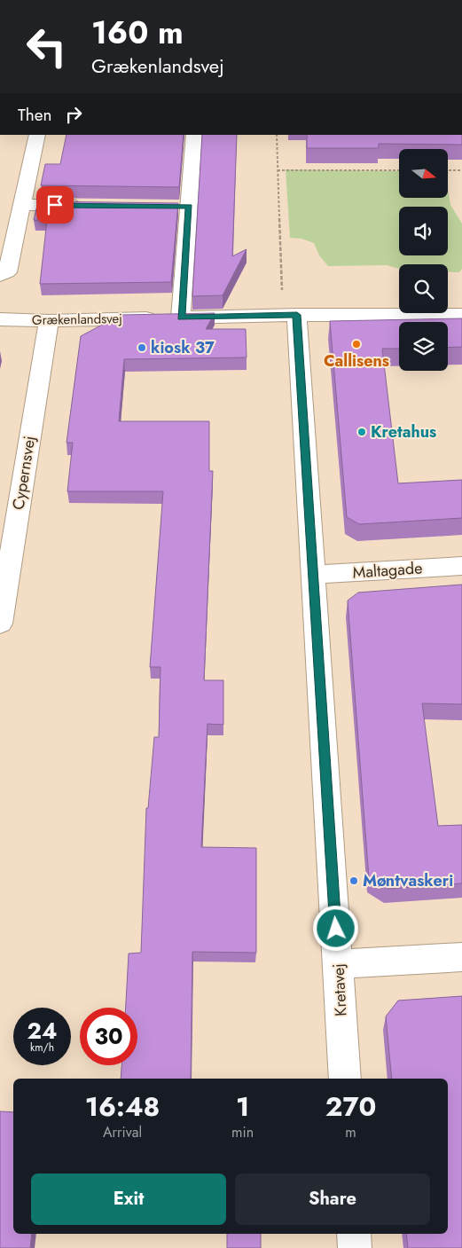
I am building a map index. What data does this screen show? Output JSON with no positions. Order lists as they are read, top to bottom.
{
  "streets": {
    "street": [
      "Grækenlandsvej",
      "Cypernsvej",
      "Maltagade",
      "Kretavej"
    ]
  },
  "crossings": [
    ["Grækenlandsvej", "Cypernsvej"],
    ["Grækenlandsvej", "Kretavej"],
    ["Maltagade", "Kretavej"]
  ],
  "places": [
    "Callisens",
    "kiosk 37",
    "Kretahus",
    "Møntvaskeri"
  ],
  "north": "right",
  "page": {
    "turn": ["160 m", "Grækenlandsvej"],
    "then": "Then",
    "speed": "24 km/h",
    "limit": "30",
    "eta": [
      "16:48",
      "Arrival",
      "1",
      "min",
      "270",
      "m"
    ],
    "buttons": ["Exit", "Share"]
  }
}
